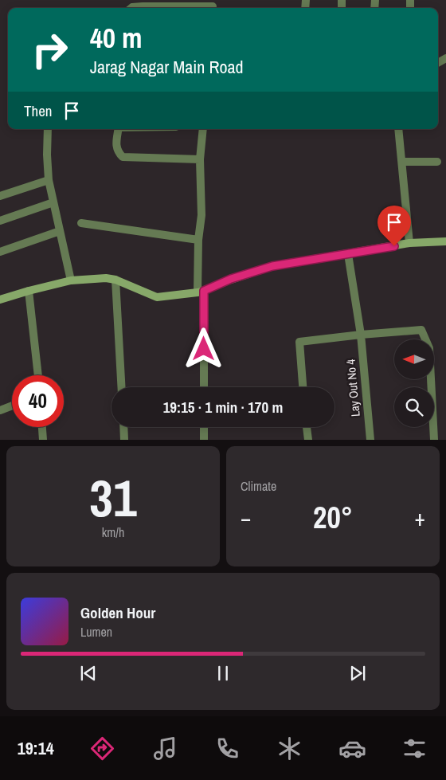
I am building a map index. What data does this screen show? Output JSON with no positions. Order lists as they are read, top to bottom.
{
  "streets": {
    "street": ["Lay Out No 4"]
  },
  "north": "left",
  "page": {
    "turn": ["40 m", "Jarag Nagar Main Road"],
    "then": "Then",
    "limit": "40",
    "trip": "19:15 · 1 min · 170 m",
    "tile": [
      ["31", "km/h"],
      "Climate"
    ],
    "heat": ["−", "20°", "+"],
    "song": ["Golden Hour", "Lumen"],
    "tabs": "19:14"
  }
}
